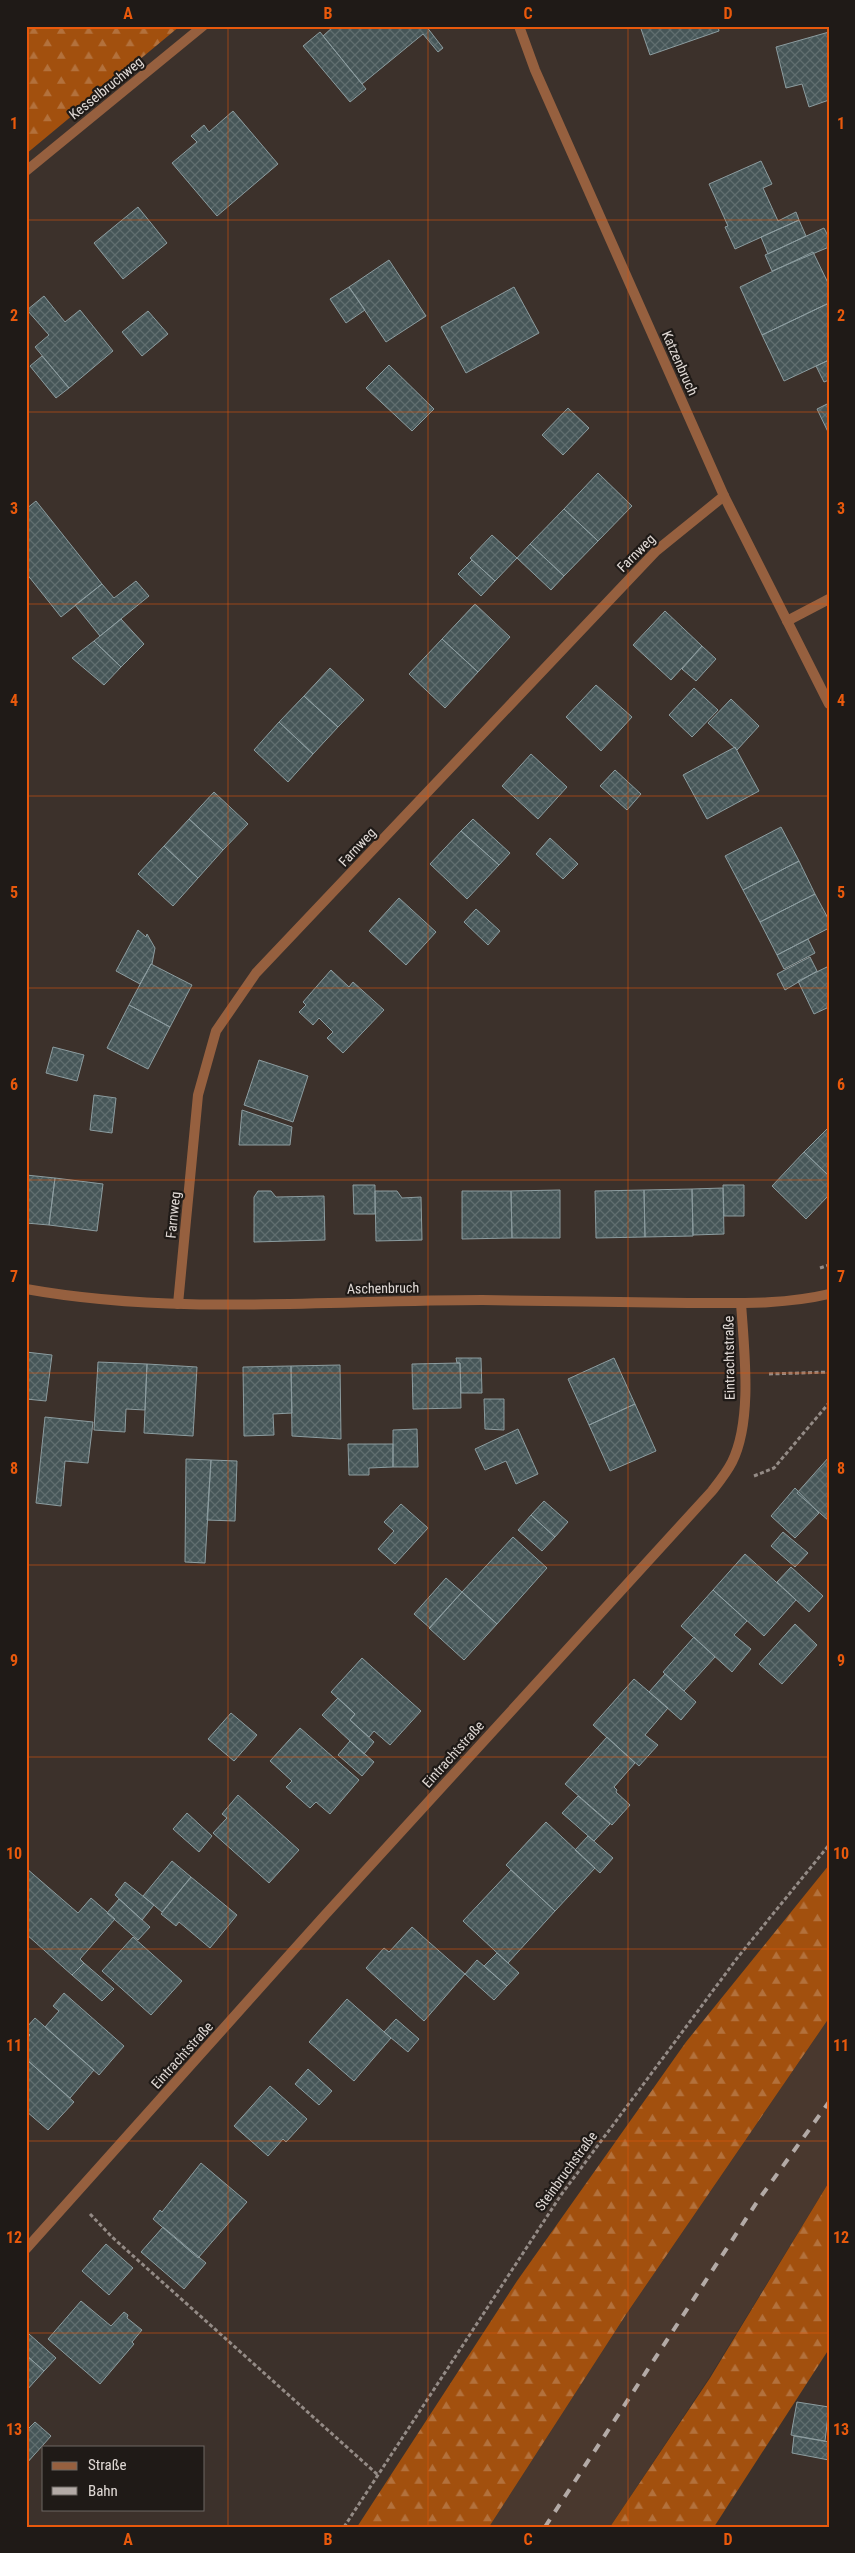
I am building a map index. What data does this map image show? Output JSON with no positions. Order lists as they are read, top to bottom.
{
  "streets": {
    "street": [
      "Kesselbruchweg",
      "Katzenbruch",
      "Farnweg",
      "Aschenbruch",
      "Eintrachtstraße"
    ],
    "path": ["Steinbruchstraße"]
  },
  "crossings": [
    ["Katzenbruch", "Farnweg"],
    ["Farnweg", "Aschenbruch"],
    ["Aschenbruch", "Eintrachtstraße"]
  ],
  "legend": ["Straße", "Bahn"],
  "grid": {
    "columns": [
      "A",
      "B",
      "C",
      "D"
    ],
    "rows": [
      "1",
      "2",
      "3",
      "4",
      "5",
      "6",
      "7",
      "8",
      "9",
      "10",
      "11",
      "12",
      "13"
    ]
  }
}
